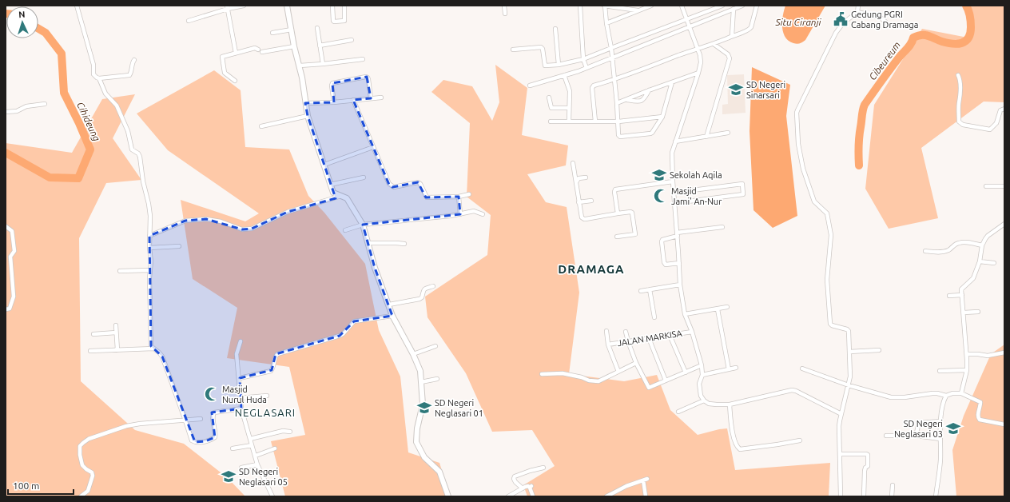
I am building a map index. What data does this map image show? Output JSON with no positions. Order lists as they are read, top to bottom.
{
  "streets": {
    "street": ["JALAN MARKISA"]
  },
  "districts": ["DRAMAGA", "NEGLASARI"],
  "water": ["Situ Ciranji", "Cibeureum", "Cihideung"],
  "places": {
    "public building": ["Gedung PGRI Cabang Dramaga"],
    "school or university": [
      "SD Negeri Sinarsari",
      "Sekolah Aqila",
      "SD Negeri Neglasari 01",
      "SD Negeri Neglasari 03",
      "SD Negeri Neglasari 05"
    ],
    "mosque": ["Masjid Jami' An-Nur", "Masjid Nurul Huda"]
  },
  "scale_bar": "100 m",
  "north": "top"
}
